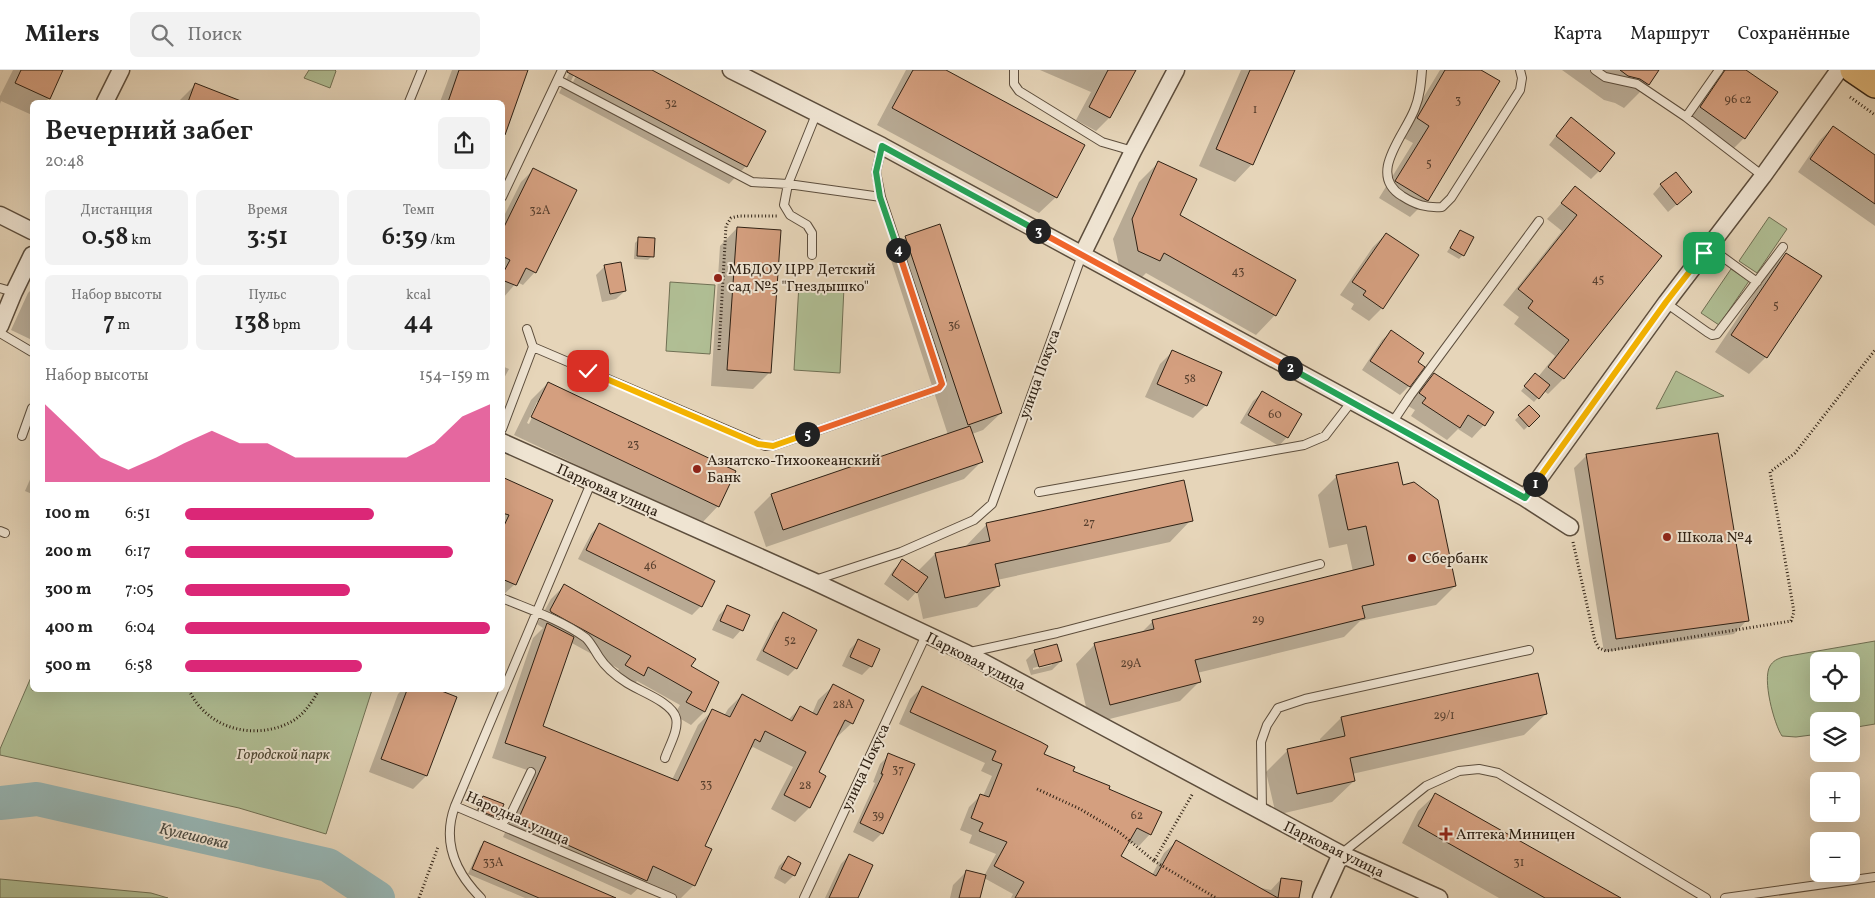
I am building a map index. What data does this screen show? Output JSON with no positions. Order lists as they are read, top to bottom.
{
  "streets": {
    "street": ["улица Покуса", "Парковая улица"],
    "lane": ["Народная улица"]
  },
  "crossings": [
    ["улица Покуса", "Парковая улица"],
    ["Парковая улица", "Народная улица"]
  ],
  "water": ["Кулешовка"],
  "parks": ["Городской парк"],
  "places": {
    "other": [
      "МБДОУ ЦРР Детский сад №5 \"Гнездышко\"",
      "Азиатско-Тихоокеанский Банк",
      "Школа №4",
      "Сбербанк"
    ],
    "health": ["Аптека Миницен"]
  },
  "house_numbers": [
    "96 с2",
    "3",
    "32",
    "1",
    "5",
    "32А",
    "43",
    "45",
    "5",
    "36",
    "58",
    "60",
    "23",
    "27",
    "46",
    "29",
    "52",
    "29А",
    "28А",
    "29/1",
    "37",
    "33",
    "28",
    "39",
    "62",
    "33А",
    "31"
  ],
  "page": {
    "header": "Milers",
    "search": "Поиск",
    "nav": ["Карта", "Маршрут", "Сохранённые"],
    "heading": ["Вечерний забег", "20:48"],
    "stats": [
      ["Дистанция", "0.58 km"],
      ["Время", "3:51"],
      ["Темп", "6:39 /km"],
      ["Набор высоты", "7 m"],
      ["Пульс", "138 bpm"],
      ["kcal", "44"]
    ],
    "pins": [
      "3",
      "4",
      "2",
      "5",
      "1"
    ],
    "chart": ["Набор высоты", "154–159 m"],
    "list": [
      {
        "name": "100 m",
        "note": "6:51"
      },
      {
        "name": "200 m",
        "note": "6:17"
      },
      {
        "name": "300 m",
        "note": "7:05"
      },
      {
        "name": "400 m",
        "note": "6:04"
      },
      {
        "name": "500 m",
        "note": "6:58"
      }
    ],
    "map_buttons": ["+", "−"]
  }
}
